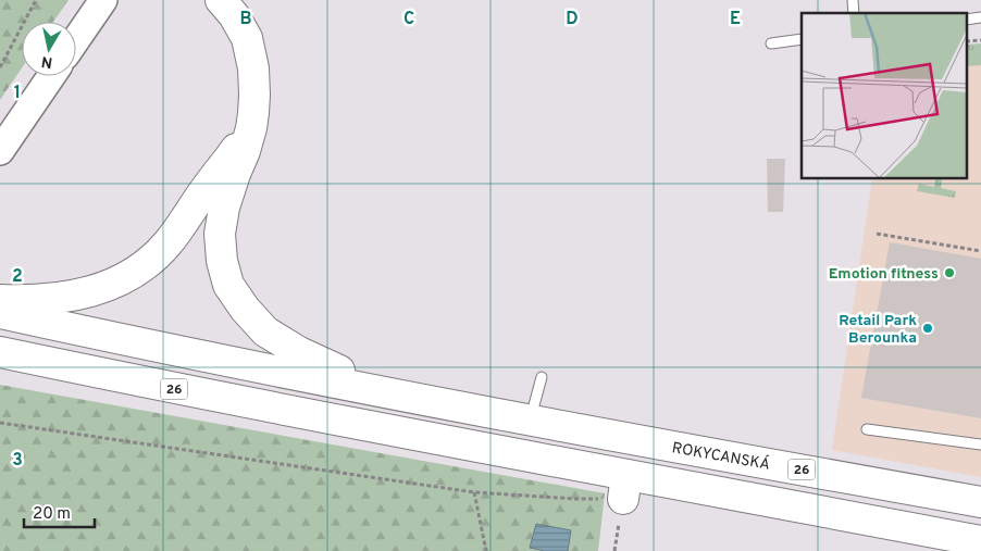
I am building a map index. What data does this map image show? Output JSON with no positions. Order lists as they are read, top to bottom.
{
  "streets": {
    "highway": ["26", "ROKYCANSKÁ"]
  },
  "crossings": [
    ["26", "ROKYCANSKÁ"]
  ],
  "places": ["Emotion fitness", "Retail Park Berounka"],
  "scale_bar": "20 m",
  "north": "bottom",
  "grid": {
    "columns": [
      "B",
      "C",
      "D",
      "E"
    ],
    "rows": ["1", "2", "3"]
  }
}
